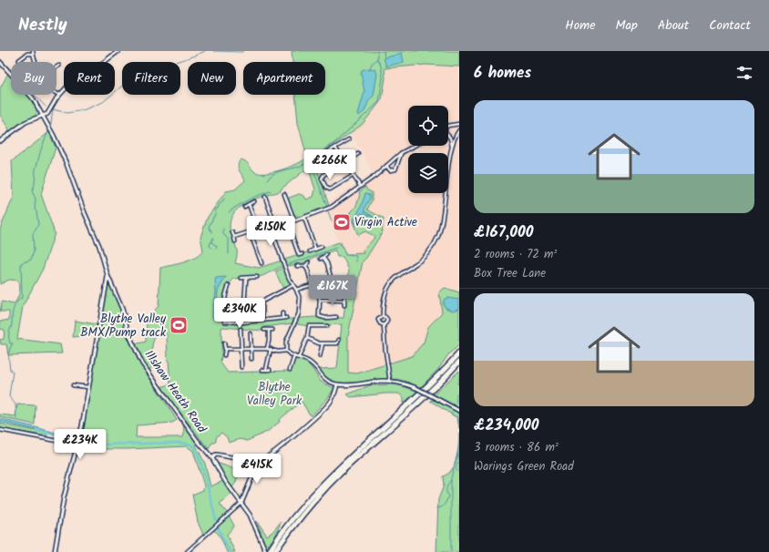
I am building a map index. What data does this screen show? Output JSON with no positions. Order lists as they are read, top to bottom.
{
  "streets": {
    "street": ["Illshaw Heath Road"]
  },
  "parks": ["Blythe Valley Park"],
  "places": {
    "sports": ["Virgin Active", "Blythe Valley BMX/Pump track"]
  },
  "page": {
    "header": "Nestly",
    "nav": [
      "Home",
      "Map",
      "About",
      "Contact"
    ],
    "heading": "6 homes",
    "chip": [
      "Buy",
      "Rent",
      "Filters",
      "New",
      "Apartment"
    ],
    "list": [
      {
        "name": "£167,000",
        "note": "2 rooms · 72 m² · Box Tree Lane"
      },
      {
        "name": "£234,000",
        "note": "3 rooms · 86 m² · Warings Green Road"
      }
    ],
    "price": [
      "£266K",
      "£150K",
      "£167K",
      "£340K",
      "£234K",
      "£415K"
    ]
  }
}
